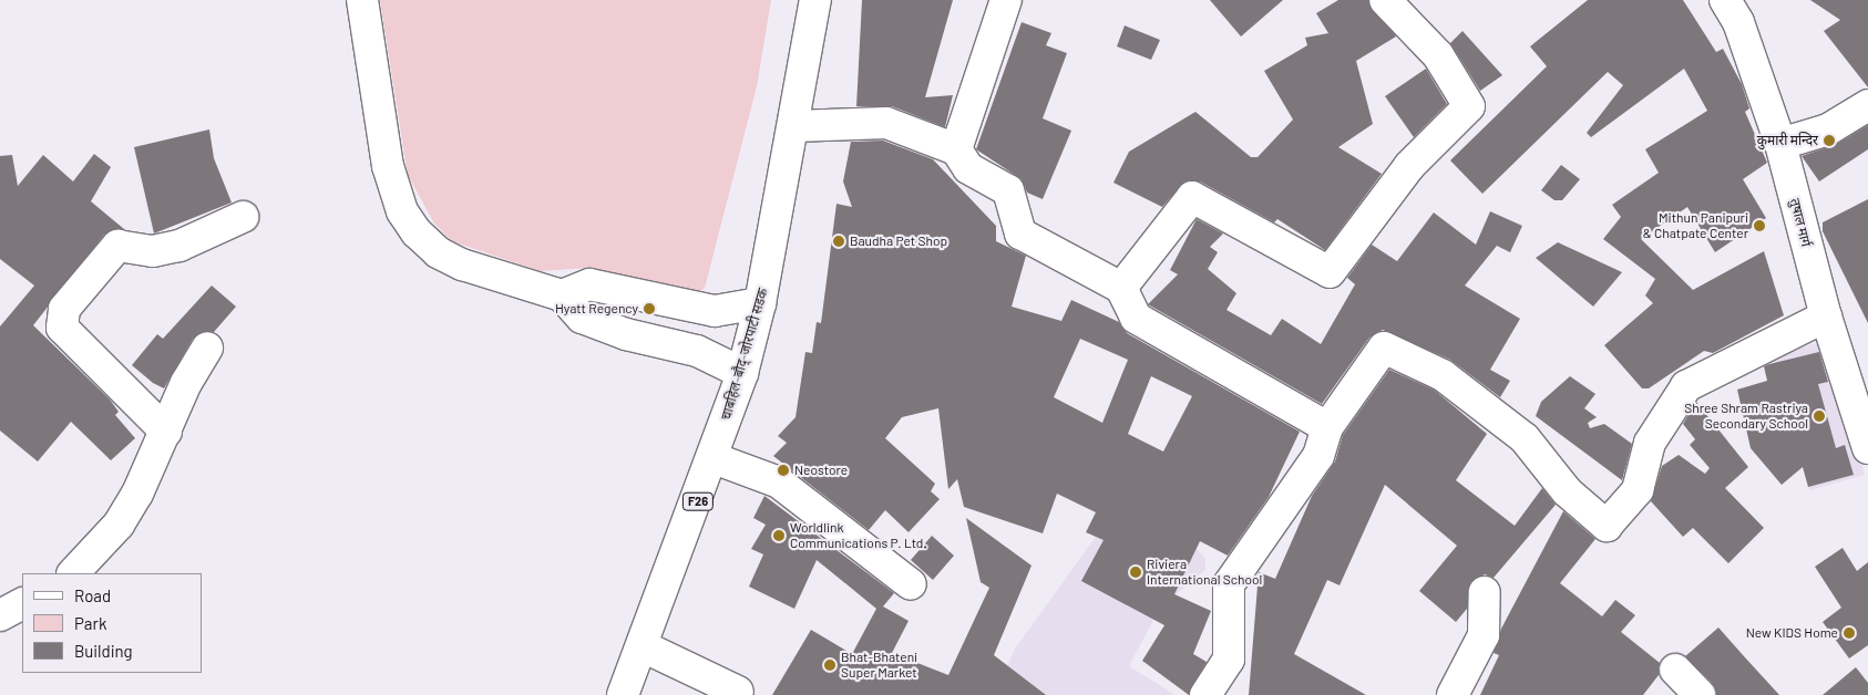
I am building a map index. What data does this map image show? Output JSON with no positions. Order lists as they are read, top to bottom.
{
  "streets": {
    "street": ["तुषाल मार्ग", "चाबहिल-बौद्-जोरपाटी सडक", "F26"]
  },
  "places": [
    "कुमारी मन्दिर",
    "Mithun Panipuri & Chatpate Center",
    "Baudha Pet Shop",
    "Hyatt Regency",
    "Shree Shram Rastriya Secondary School",
    "Neostore",
    "Worldlink Communications P. Ltd.",
    "Riviera International School",
    "New KIDS Home",
    "Bhat-Bhateni Super Market"
  ],
  "legend": ["Road", "Park", "Building"]
}
